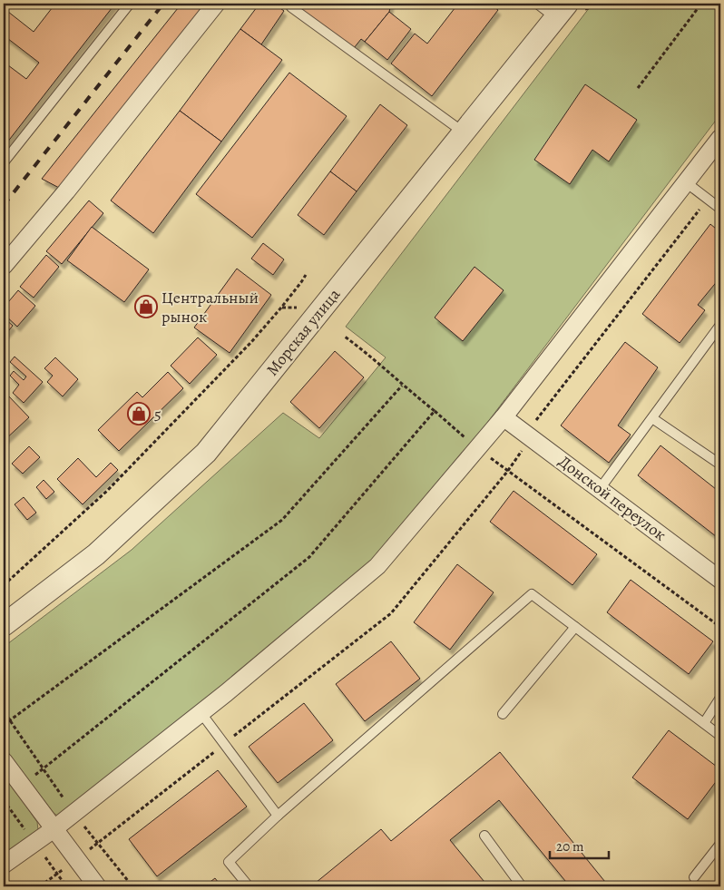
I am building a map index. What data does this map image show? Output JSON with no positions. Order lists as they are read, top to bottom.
{
  "streets": {
    "street": ["Морская улица", "Донской переулок"]
  },
  "places": {
    "shop": ["Центральный рынок", "5"]
  },
  "scale_bar": "20 m"
}
